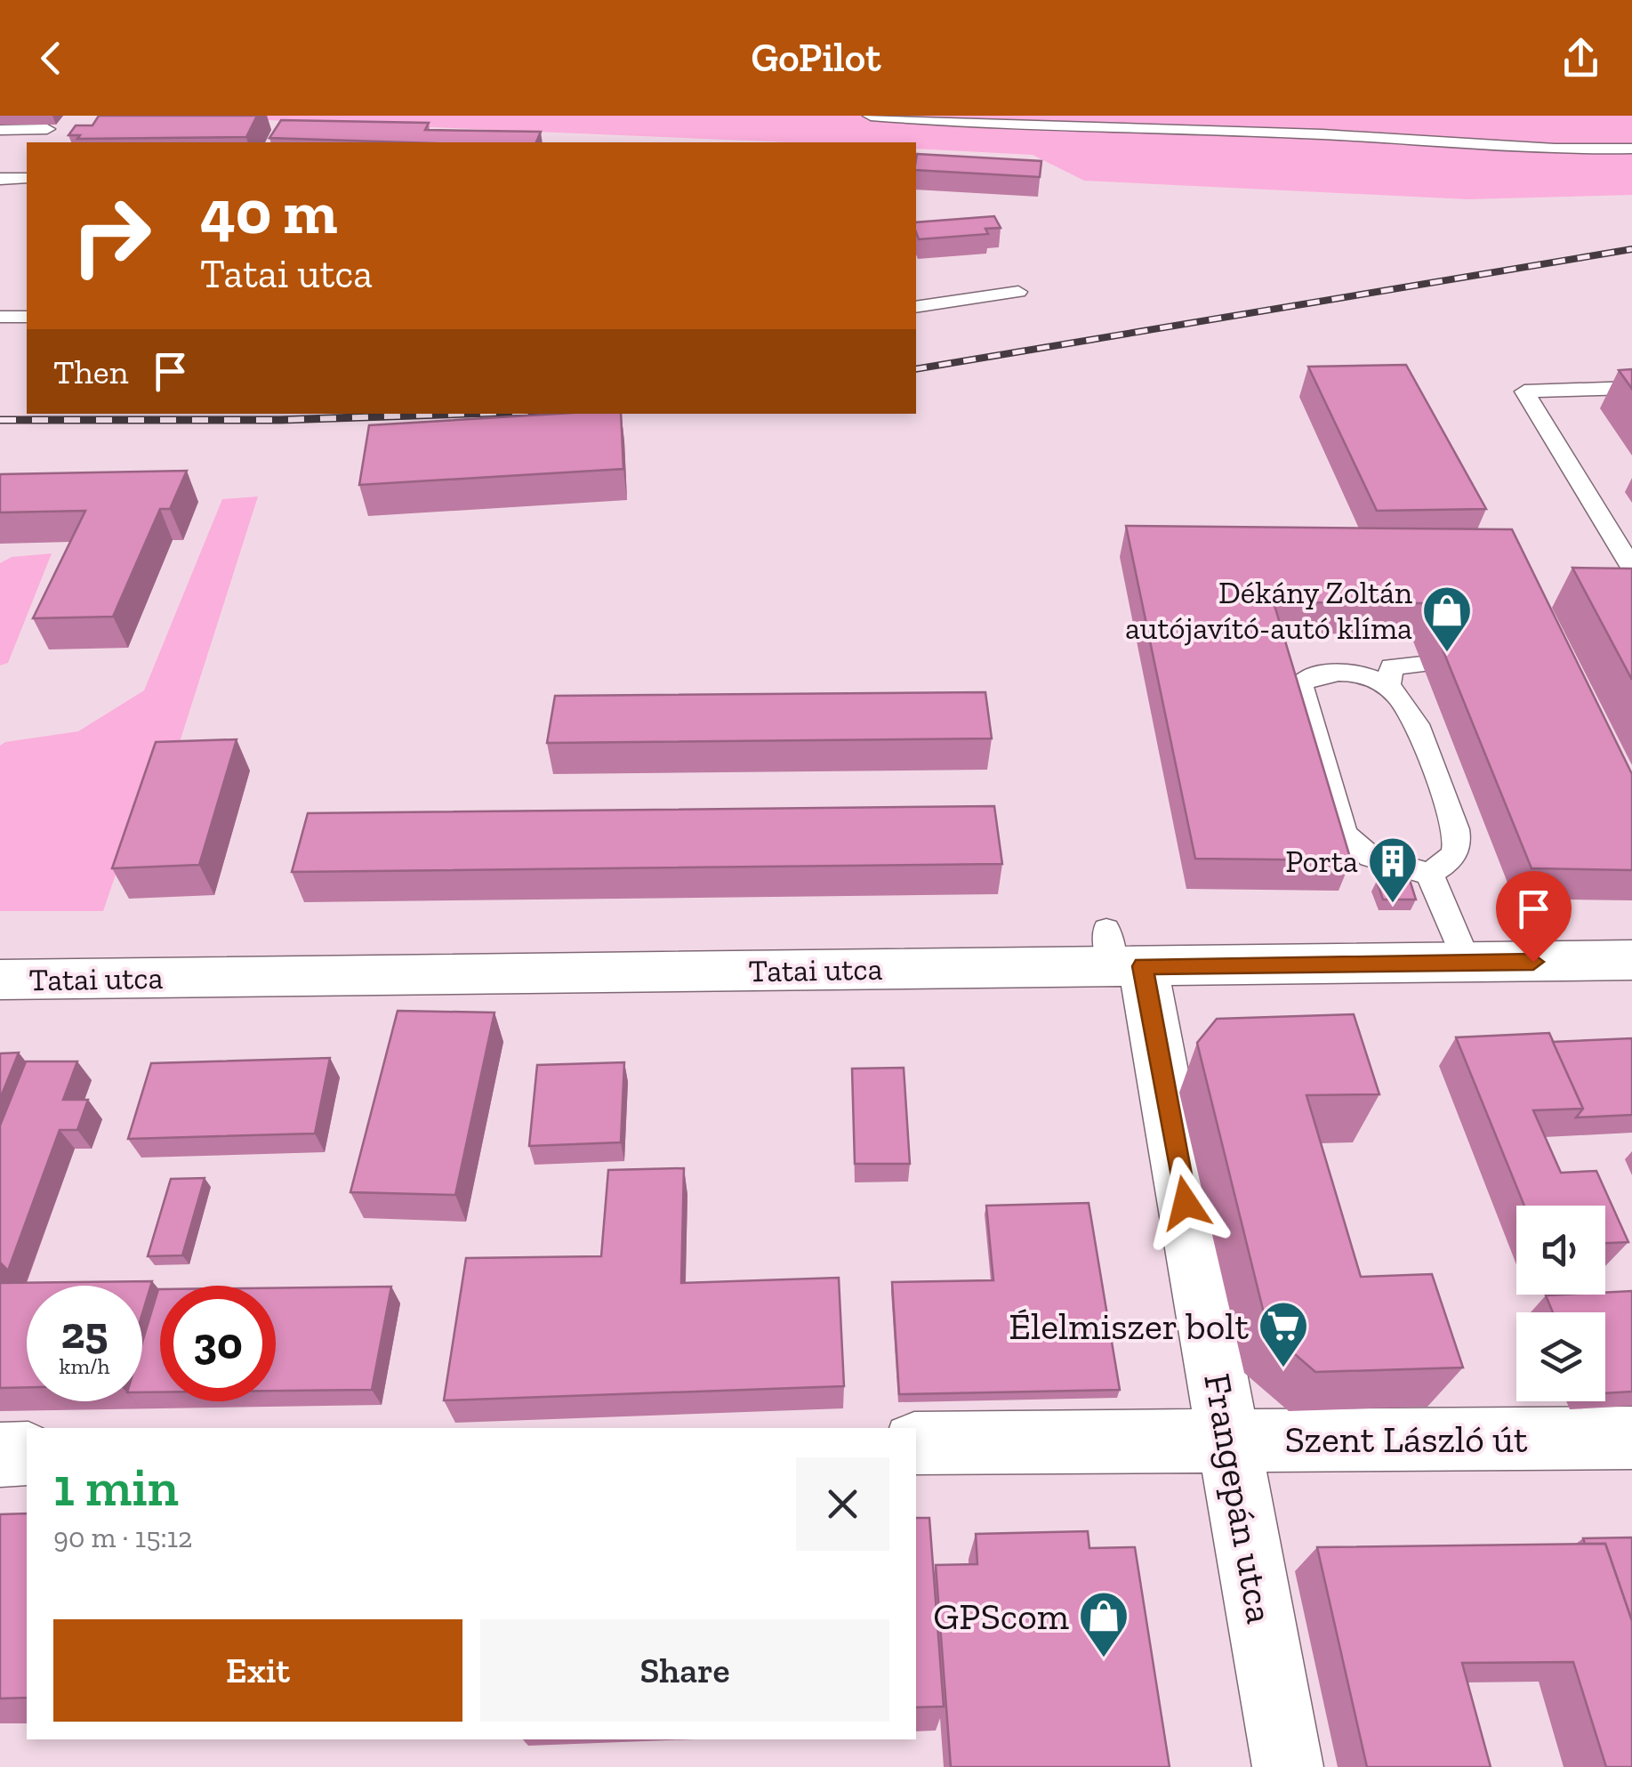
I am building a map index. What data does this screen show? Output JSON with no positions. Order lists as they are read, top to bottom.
{
  "streets": {
    "street": ["Tatai utca", "Szent László út", "Frangepán utca"]
  },
  "crossings": [
    ["Tatai utca", "Frangepán utca"],
    ["Szent László út", "Frangepán utca"]
  ],
  "places": {
    "shop": ["Dékány Zoltán autójavító-autó klíma", "GPScom"],
    "building": ["Porta"],
    "supermarket": ["Élelmiszer bolt"]
  },
  "page": {
    "header": "GoPilot",
    "turn": ["40 m", "Tatai utca"],
    "then": "Then",
    "speed": "25 km/h",
    "limit": "30",
    "heading": ["1 min", "90 m · 15:12"],
    "buttons": ["Exit", "Share"]
  }
}
